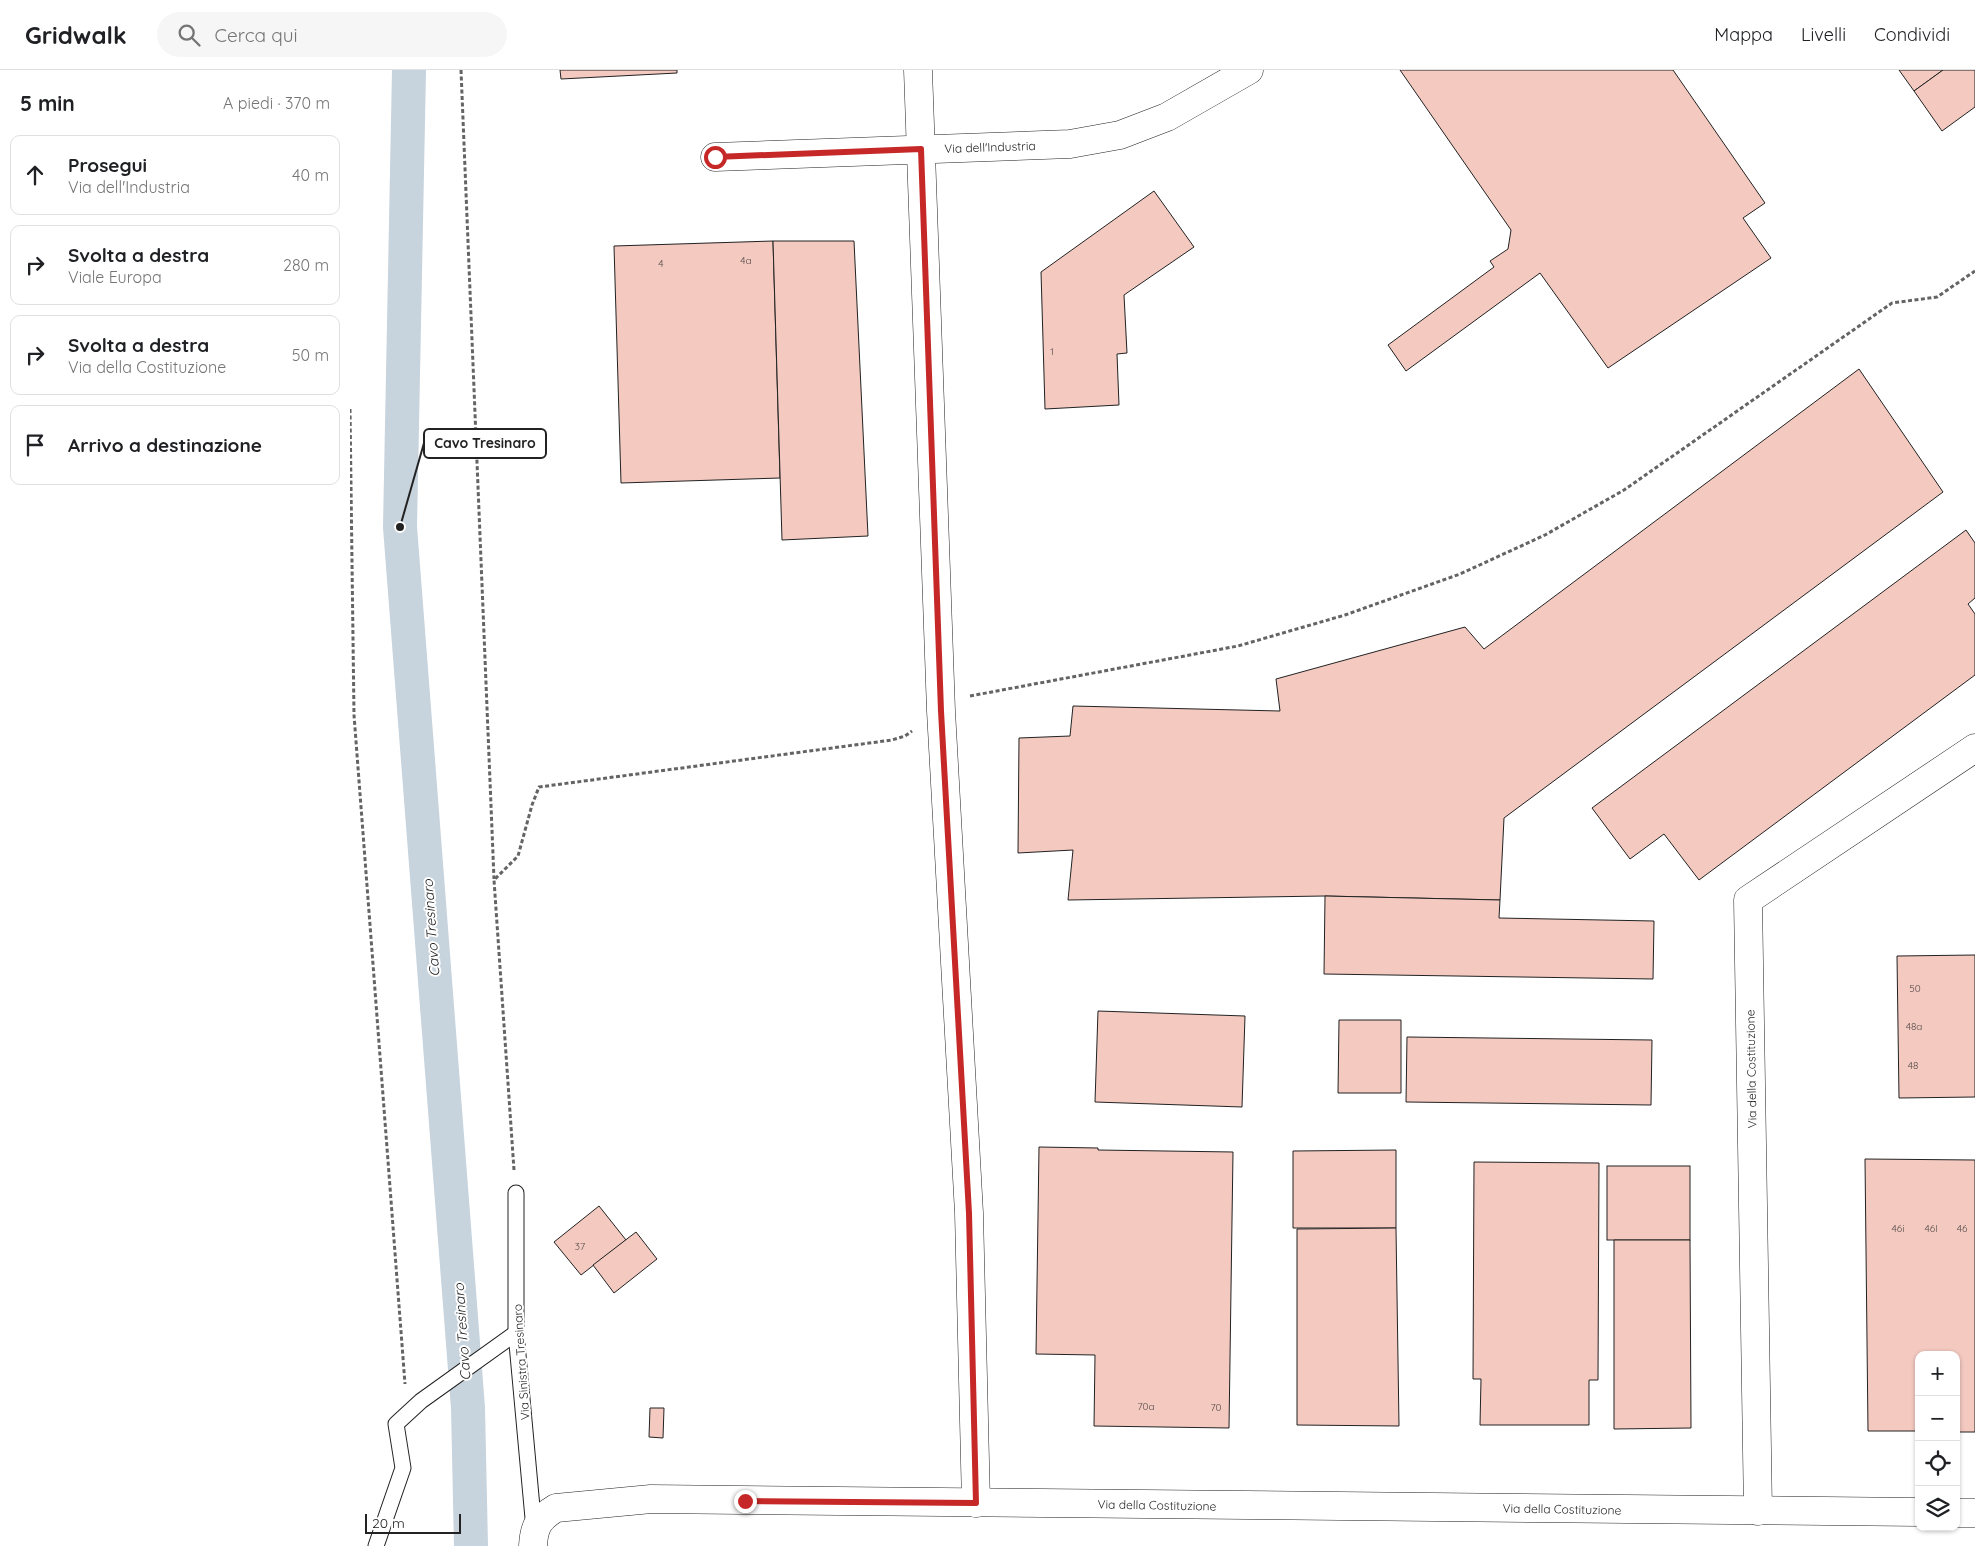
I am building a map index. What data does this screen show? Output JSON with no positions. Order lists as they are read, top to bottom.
{
  "streets": {
    "street": ["Via dell'Industria", "Via della Costituzione", "Via Sinistra Tresinaro"]
  },
  "crossings": [
    ["Via della Costituzione", "Via Sinistra Tresinaro"]
  ],
  "water": ["Cavo Tresinaro"],
  "places": ["Cavo Tresinaro"],
  "house_numbers": [
    "4a",
    "4",
    "1",
    "50",
    "48a",
    "48",
    "46i",
    "46l",
    "46",
    "37",
    "70a",
    "70"
  ],
  "scale_bar": "20 m",
  "page": {
    "header": "Gridwalk",
    "search": "Cerca qui",
    "nav": ["Mappa", "Livelli", "Condividi"],
    "heading": ["5 min", "A piedi · 370 m"],
    "list": [
      ["Prosegui", "Via dell'Industria", "40 m"],
      ["Svolta a destra", "Viale Europa", "280 m"],
      ["Svolta a destra", "Via della Costituzione", "50 m"],
      "Arrivo a destinazione"
    ],
    "map_buttons": ["+", "−"],
    "scale": "20 m"
  }
}
